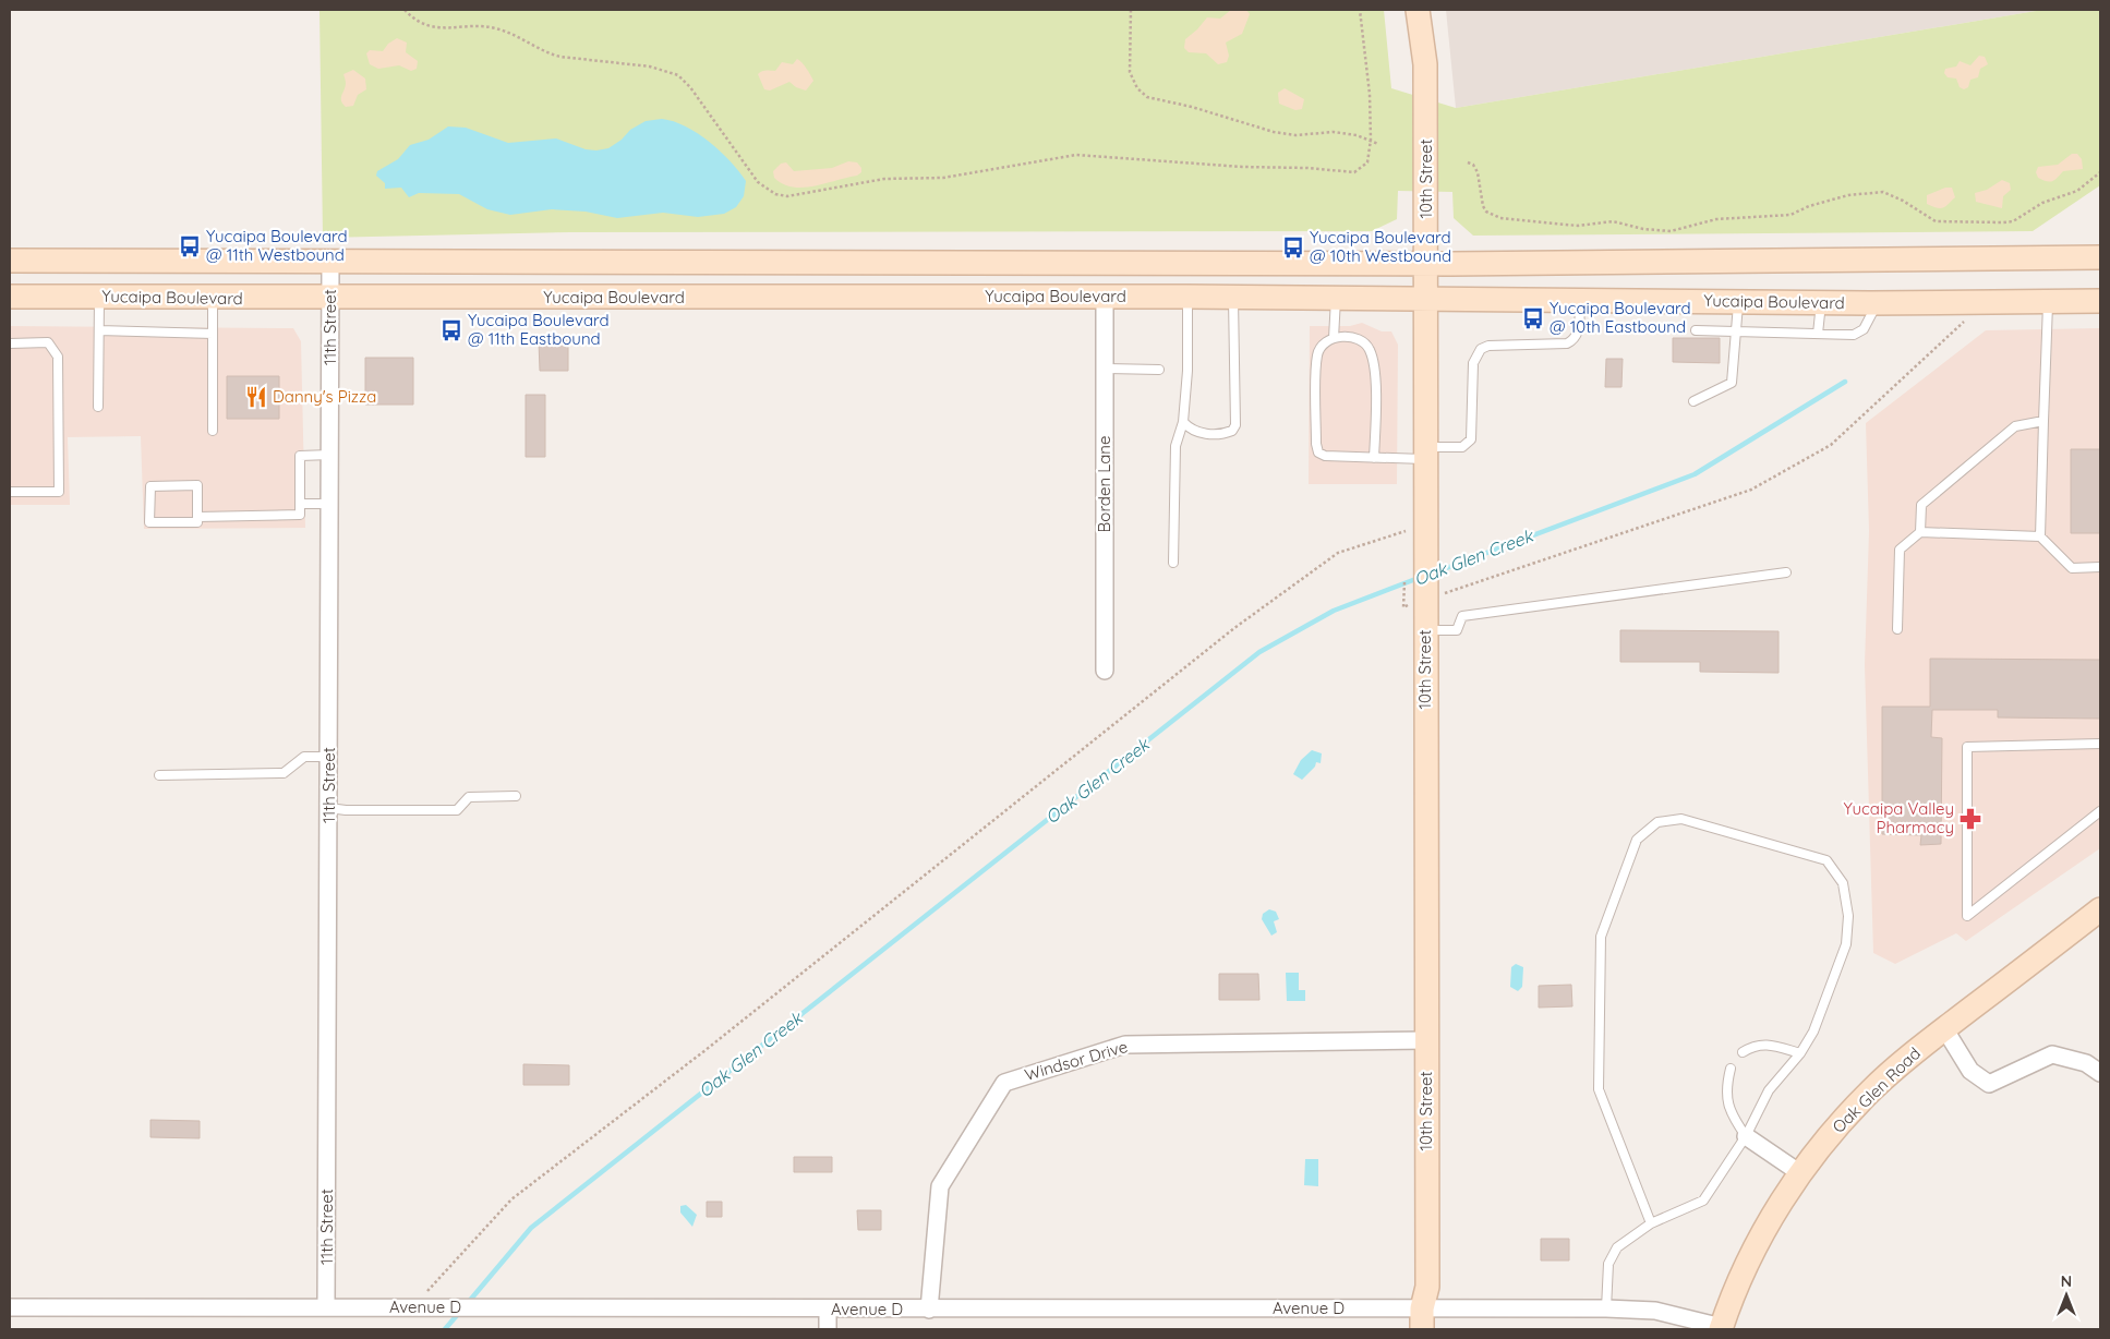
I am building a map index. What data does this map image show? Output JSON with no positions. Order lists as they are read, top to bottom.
{
  "streets": {
    "main road": ["10th Street", "Yucaipa Boulevard", "Oak Glen Road"],
    "street": [
      "11th Street",
      "Borden Lane",
      "Windsor Drive",
      "Avenue D"
    ]
  },
  "crossings": [
    ["10th Street", "Yucaipa Boulevard"],
    ["10th Street", "Windsor Drive"],
    ["10th Street", "Avenue D"],
    ["Yucaipa Boulevard", "11th Street"],
    ["Yucaipa Boulevard", "Borden Lane"],
    ["11th Street", "Avenue D"],
    ["Windsor Drive", "Avenue D"],
    ["Oak Glen Road", "Avenue D"]
  ],
  "water": ["Oak Glen Creek"],
  "places": {
    "bus stop": [
      "Yucaipa Boulevard @ 11th Westbound",
      "Yucaipa Boulevard @ 10th Westbound",
      "Yucaipa Boulevard @ 10th Eastbound",
      "Yucaipa Boulevard @ 11th Eastbound"
    ],
    "restaurant": ["Danny's Pizza"],
    "pharmacy": ["Yucaipa Valley Pharmacy"]
  },
  "north": "top"
}
